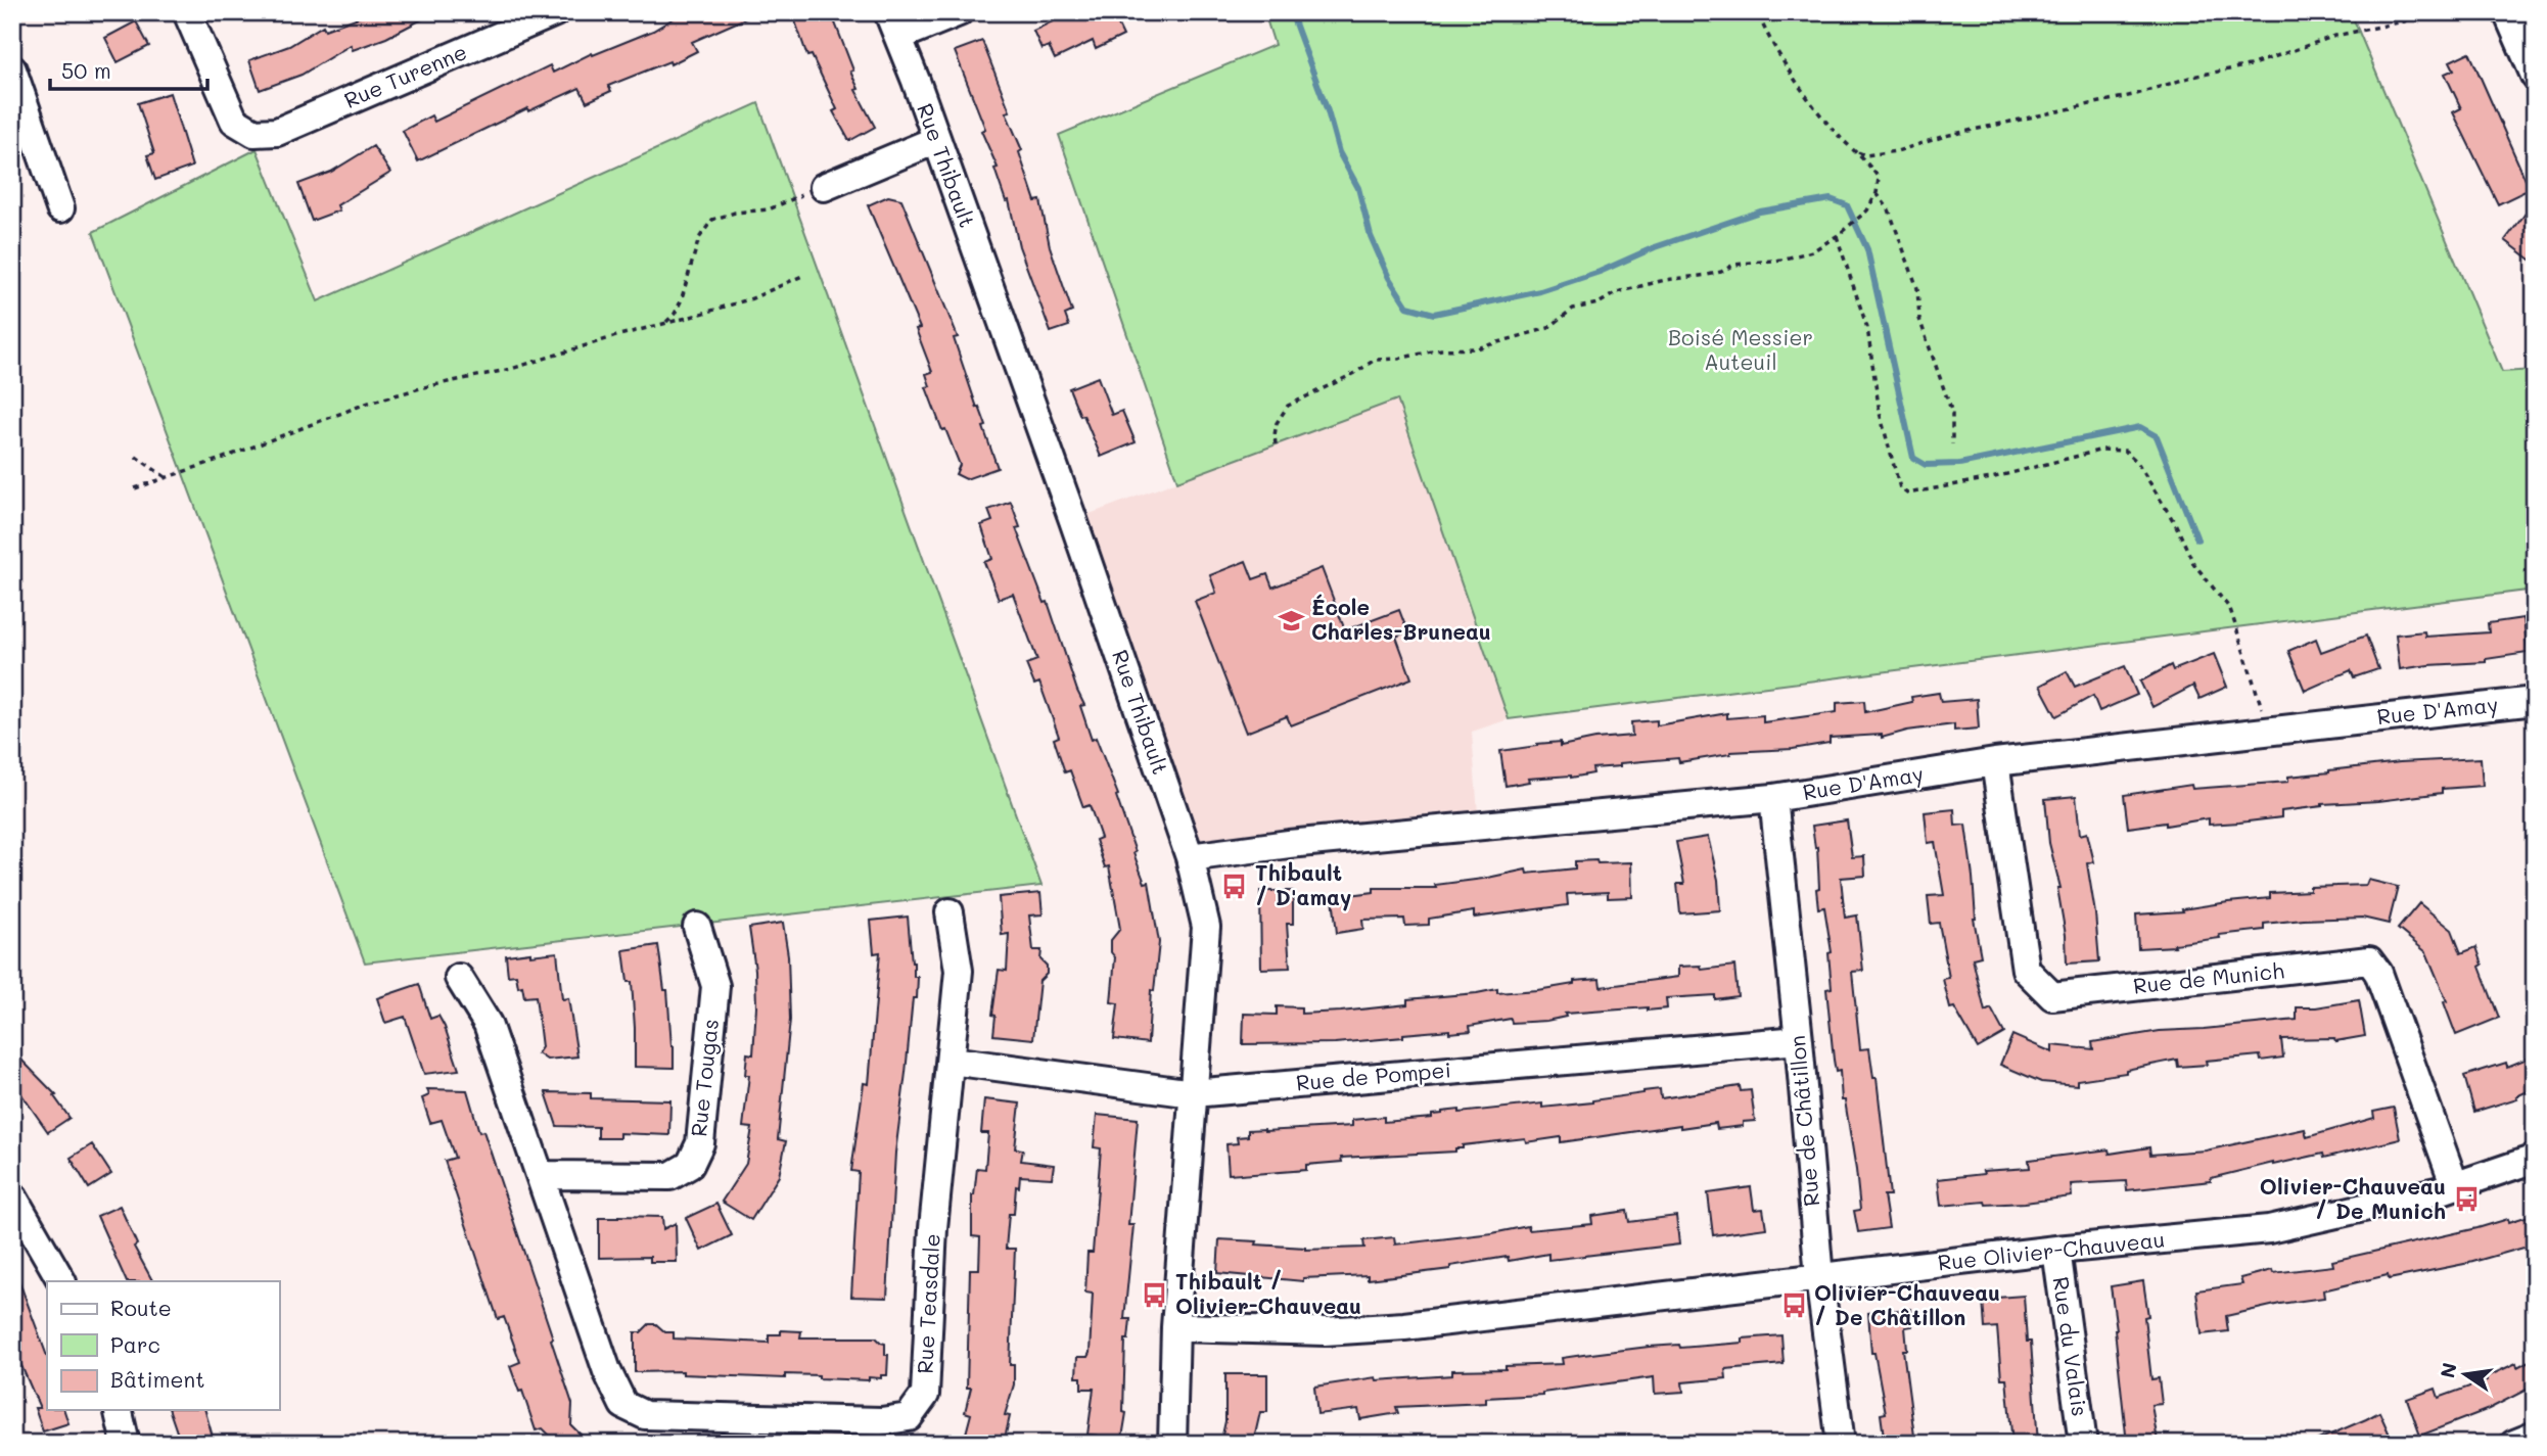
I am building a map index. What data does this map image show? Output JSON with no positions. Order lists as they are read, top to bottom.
{
  "streets": {
    "street": [
      "Rue Turenne",
      "Rue Thibault",
      "Rue D'Amay",
      "Rue de Munich",
      "Rue de Pompei",
      "Rue Tougas",
      "Rue de Châtillon",
      "Rue Olivier-Chauveau",
      "Rue Teasdale",
      "Rue du Valais"
    ]
  },
  "crossings": [
    ["Rue Thibault", "Rue D'Amay"],
    ["Rue Thibault", "Rue de Pompei"],
    ["Rue Thibault", "Rue Olivier-Chauveau"],
    ["Rue D'Amay", "Rue de Munich"],
    ["Rue D'Amay", "Rue de Châtillon"],
    ["Rue de Munich", "Rue Olivier-Chauveau"],
    ["Rue de Pompei", "Rue de Châtillon"],
    ["Rue de Pompei", "Rue Teasdale"],
    ["Rue Tougas", "Rue Teasdale"],
    ["Rue de Châtillon", "Rue Olivier-Chauveau"],
    ["Rue Olivier-Chauveau", "Rue du Valais"]
  ],
  "parks": ["Boisé Messier Auteuil"],
  "places": {
    "school or university": ["École Charles-Bruneau"],
    "bus stop": [
      "Thibault / D'amay",
      "Olivier-Chauveau / De Munich",
      "Thibault / Olivier-Chauveau",
      "Olivier-Chauveau / De Châtillon"
    ]
  },
  "legend": ["Route", "Parc", "Bâtiment"],
  "scale_bar": "50 m",
  "north": "left"
}
